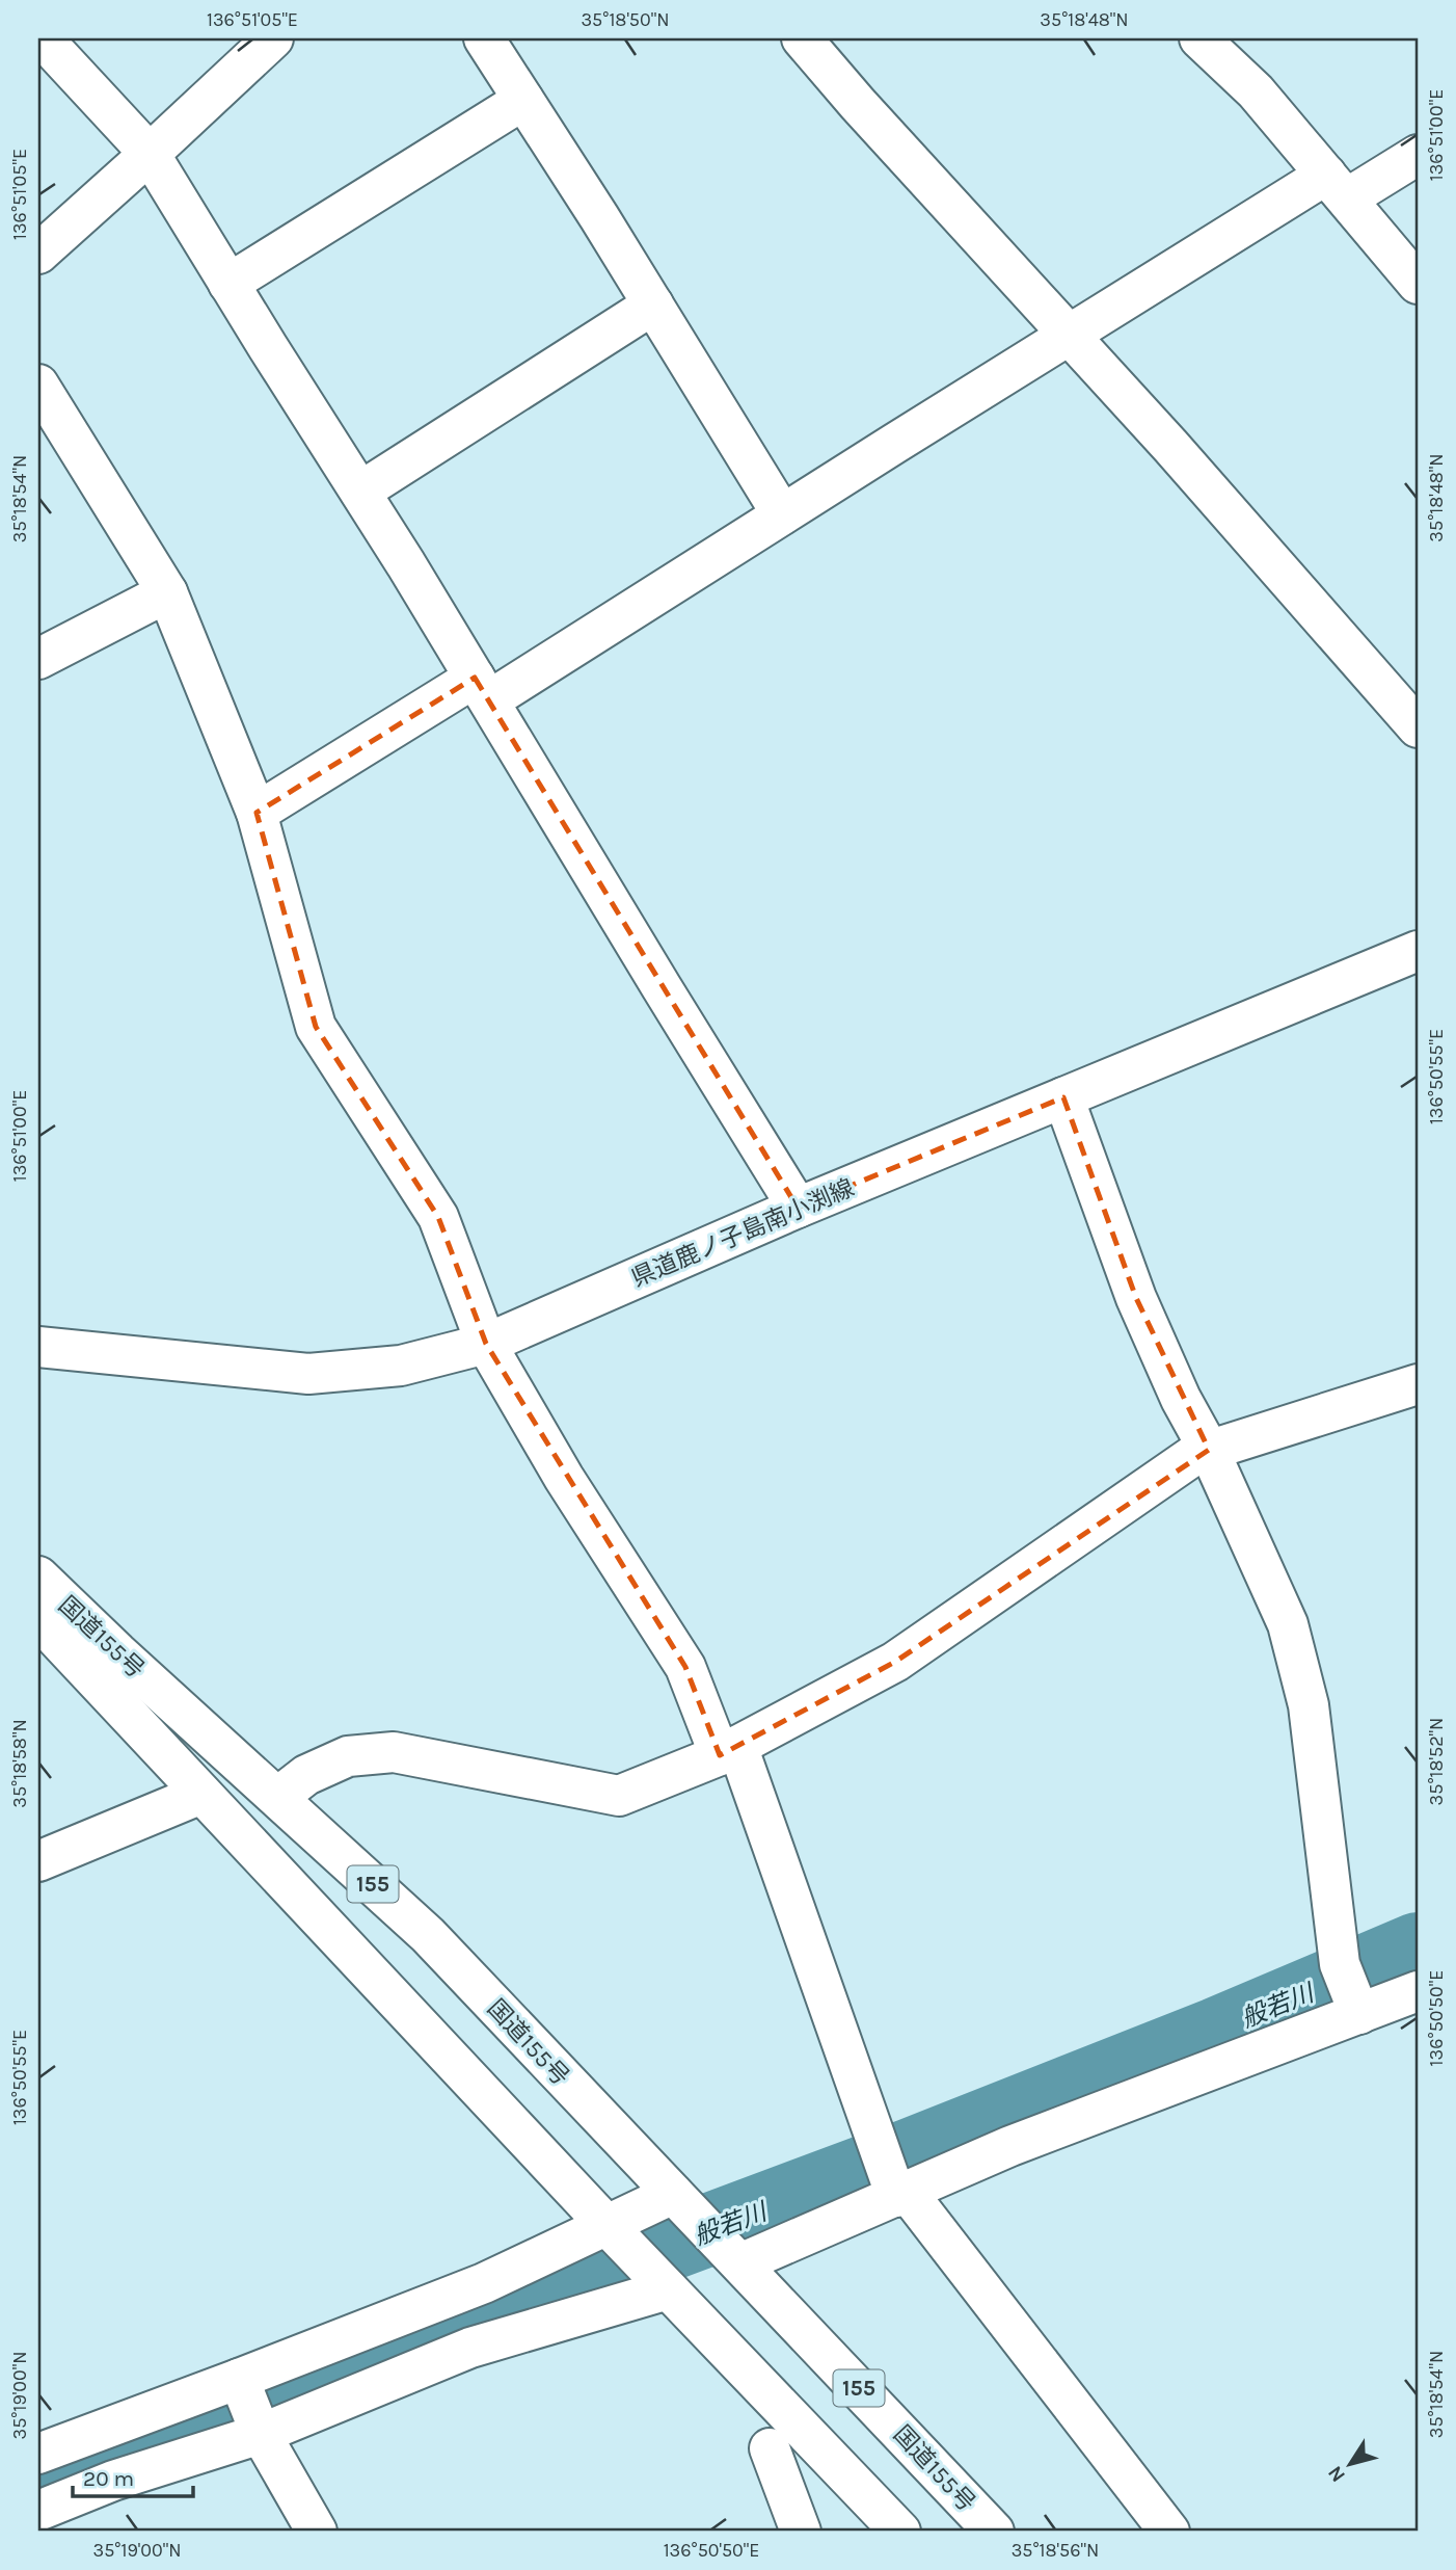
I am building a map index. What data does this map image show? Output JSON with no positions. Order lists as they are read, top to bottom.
{
  "streets": {
    "main road": ["県道鹿ノ子島南小渕線", "国道155号", "155"]
  },
  "water": ["般若川"],
  "scale_bar": "20 m",
  "north": "bottom left",
  "coordinates": [
    "136°51'05\"E",
    "35°18'50\"N",
    "35°18'48\"N",
    "136°51'00\"E",
    "35°18'54\"N",
    "136°50'55\"E",
    "35°18'52\"N",
    "35°18'58\"N",
    "136°50'50\"E",
    "35°19'00\"N",
    "35°18'56\"N"
  ]
}
